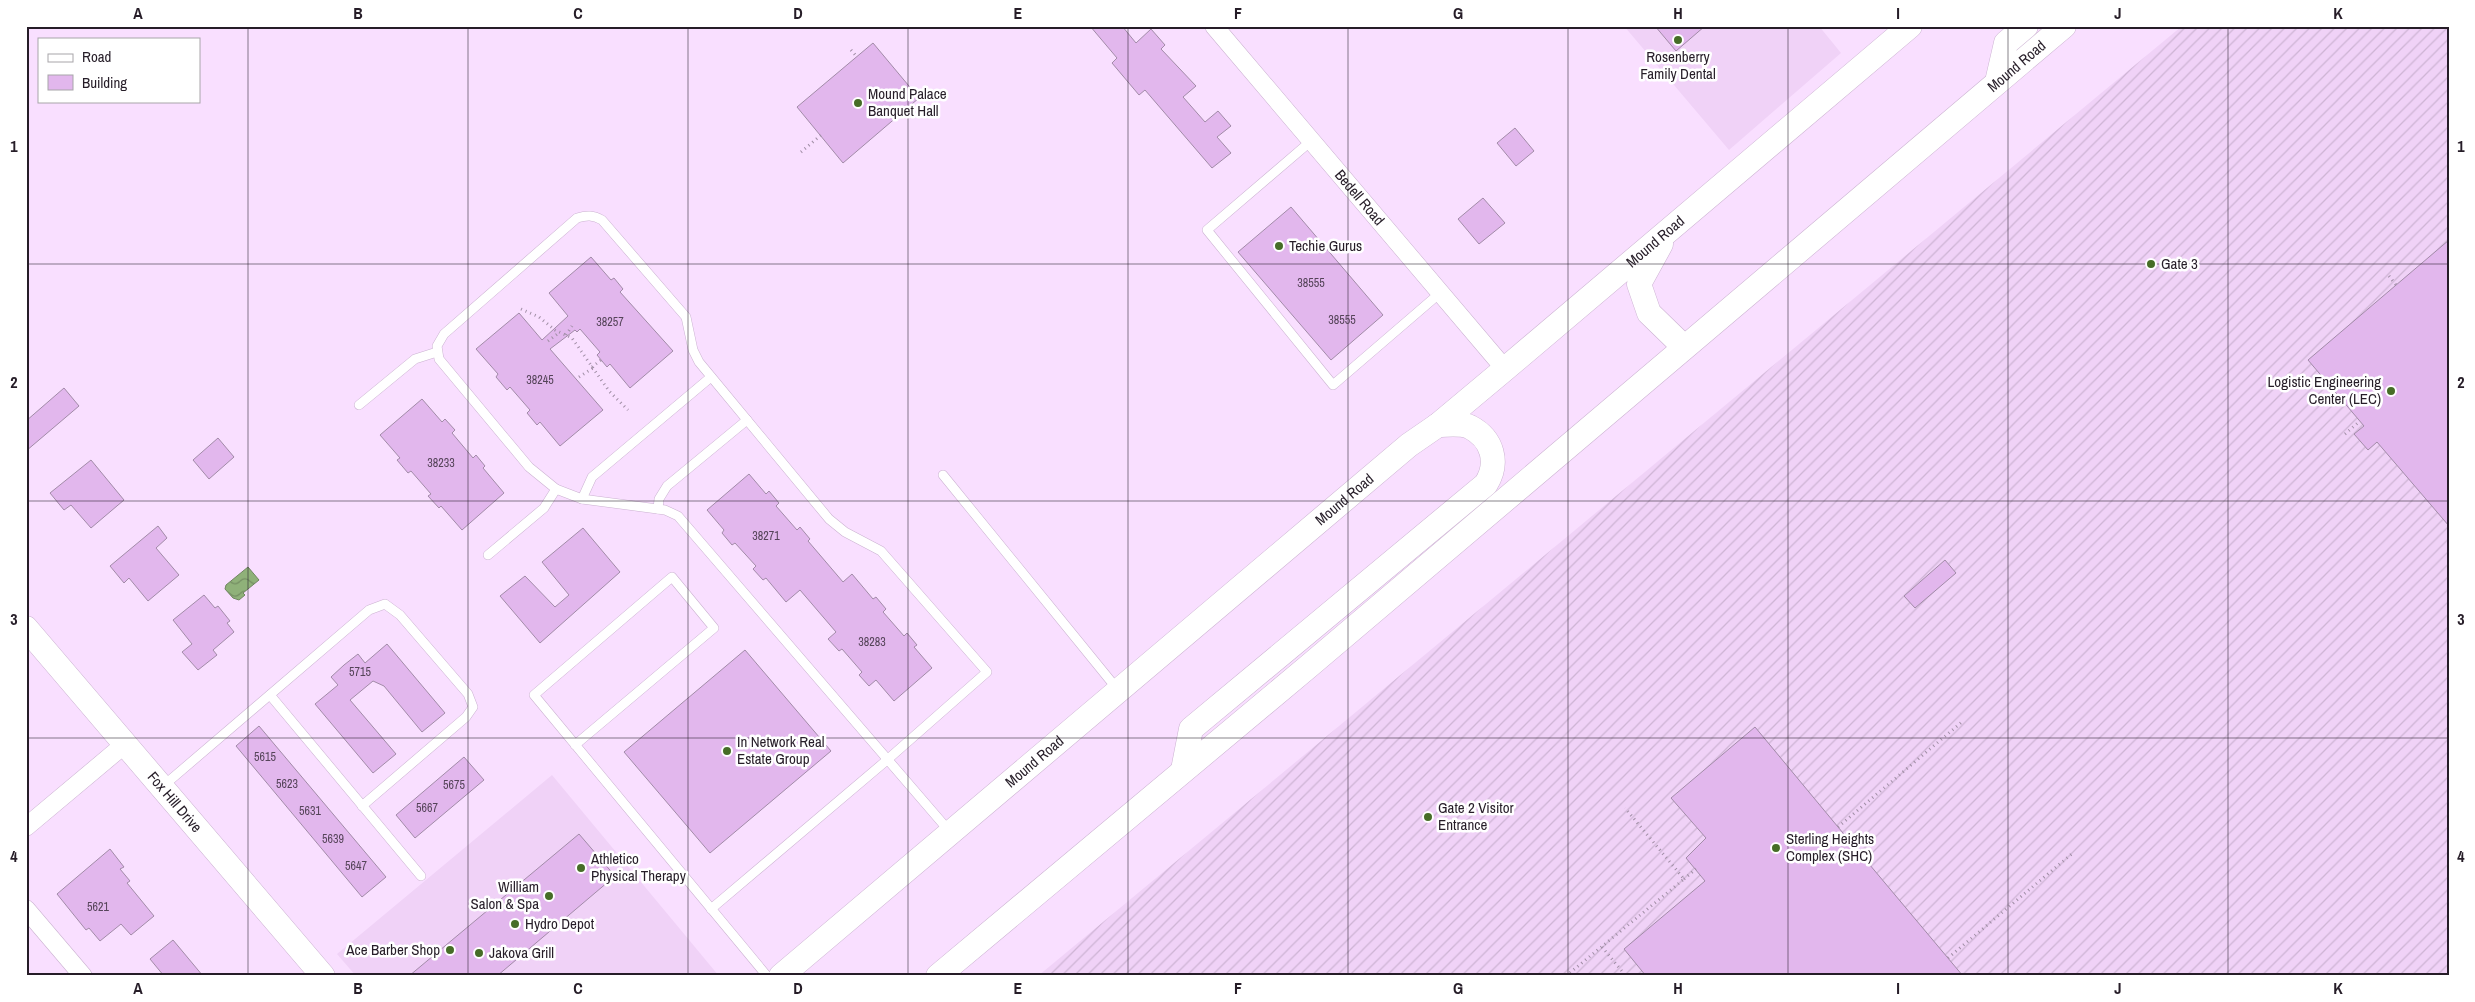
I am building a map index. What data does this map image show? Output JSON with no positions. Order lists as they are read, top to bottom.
{
  "streets": {
    "main road": ["Mound Road", "Fox Hill Drive"],
    "street": ["Bedell Road"]
  },
  "crossings": [
    ["Mound Road", "Bedell Road"]
  ],
  "places": [
    "Rosenberry Family Dental",
    "Mound Palace Banquet Hall",
    "Techie Gurus",
    "Gate 3",
    "Logistic Engineering Center (LEC)",
    "In Network Real Estate Group",
    "Gate 2 Visitor Entrance",
    "Sterling Heights Complex (SHC)",
    "Athletico Physical Therapy",
    "William Salon & Spa",
    "Hydro Depot",
    "Ace Barber Shop",
    "Jakova Grill"
  ],
  "house_numbers": [
    "38555",
    "38555",
    "38257",
    "38245",
    "38233",
    "38271",
    "38283",
    "5715",
    "5615",
    "5623",
    "5675",
    "5667",
    "5631",
    "5639",
    "5647",
    "5621"
  ],
  "legend": ["Road", "Building"],
  "grid": {
    "columns": [
      "A",
      "B",
      "C",
      "D",
      "E",
      "F",
      "G",
      "H",
      "I",
      "J",
      "K"
    ],
    "rows": [
      "1",
      "2",
      "3",
      "4"
    ]
  }
}
